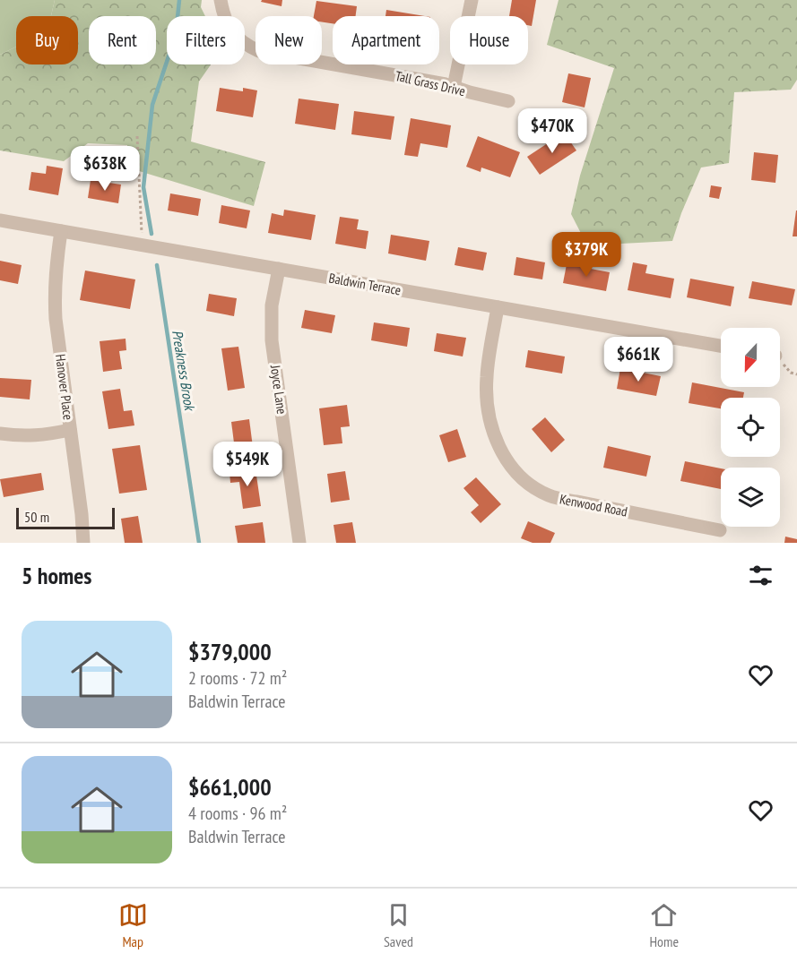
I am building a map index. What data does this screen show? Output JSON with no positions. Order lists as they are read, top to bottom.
{
  "streets": {
    "street": [
      "Tall Grass Drive",
      "Baldwin Terrace",
      "Hanover Place",
      "Joyce Lane",
      "Kenwood Road"
    ]
  },
  "crossings": [
    ["Baldwin Terrace", "Hanover Place"],
    ["Baldwin Terrace", "Joyce Lane"],
    ["Baldwin Terrace", "Kenwood Road"]
  ],
  "water": ["Preakness Brook"],
  "scale_bar": "50 m",
  "north": "bottom",
  "page": {
    "chip": [
      "Buy",
      "Rent",
      "Filters",
      "New",
      "Apartment",
      "House"
    ],
    "price": [
      "$470K",
      "$638K",
      "$379K",
      "$661K",
      "$549K"
    ],
    "scale": "50 m",
    "heading": "5 homes",
    "list": [
      {
        "name": "$379,000",
        "note": "2 rooms · 72 m² · Baldwin Terrace"
      },
      {
        "name": "$661,000",
        "note": "4 rooms · 96 m² · Baldwin Terrace"
      }
    ],
    "tabs": ["Map", "Saved", "Home"]
  }
}
